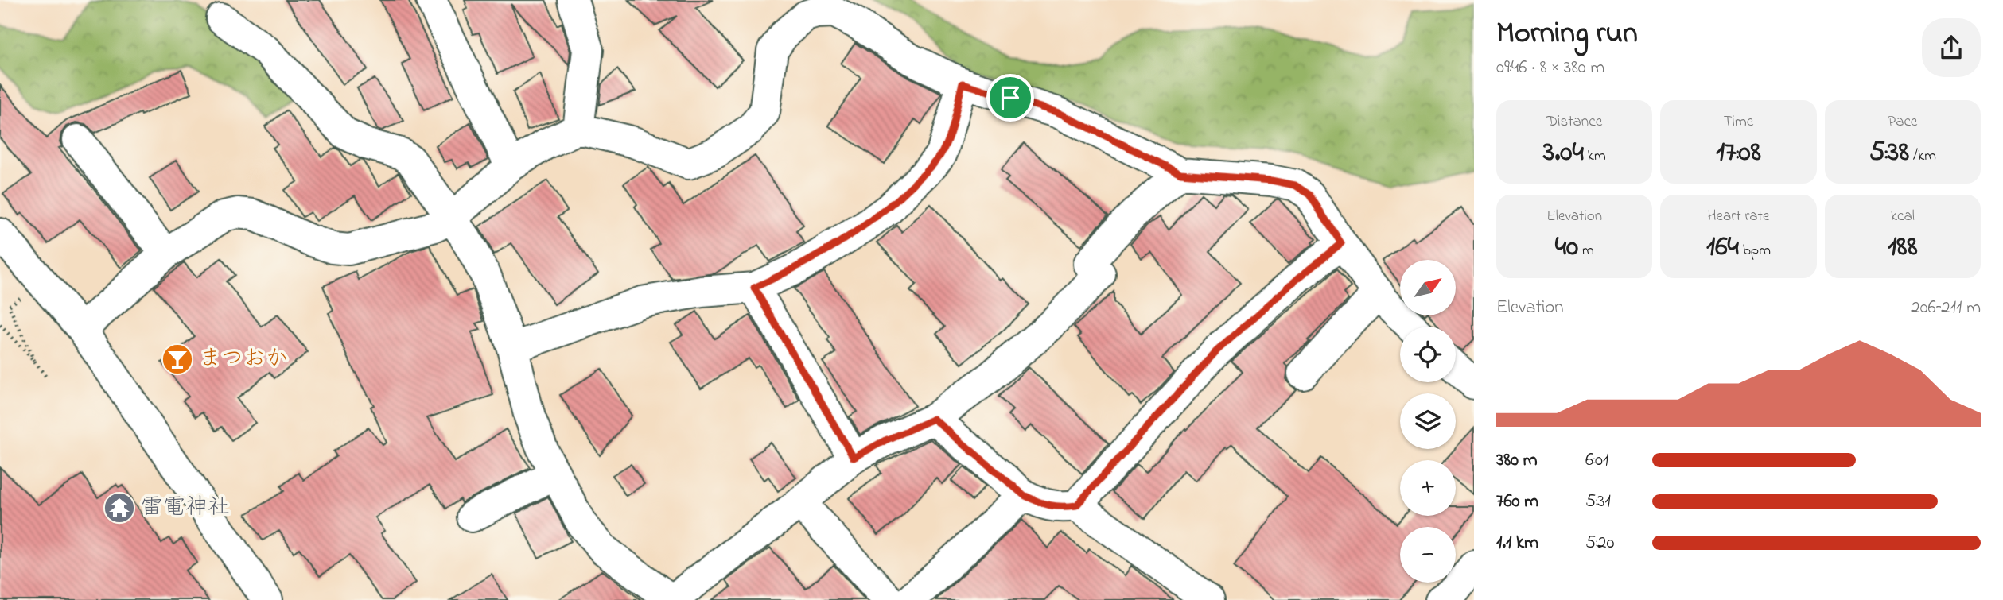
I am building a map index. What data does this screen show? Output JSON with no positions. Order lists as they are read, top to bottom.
{
  "places": {
    "bar": ["まつおか"],
    "temple": ["雷電神社"]
  },
  "north": "top right",
  "page": {
    "heading": ["Morning run", "09:46 · 8 × 380 m"],
    "stats": [
      ["Distance", "3.04 km"],
      ["Time", "17:08"],
      ["Pace", "5:38 /km"],
      ["Elevation", "40 m"],
      ["Heart rate", "164 bpm"],
      ["kcal", "188"]
    ],
    "map_buttons": ["+", "−"],
    "chart": ["Elevation", "206–211 m"],
    "list": [
      {
        "name": "380 m",
        "note": "6:01"
      },
      {
        "name": "760 m",
        "note": "5:31"
      },
      {
        "name": "1.1 km",
        "note": "5:20"
      }
    ]
  }
}
